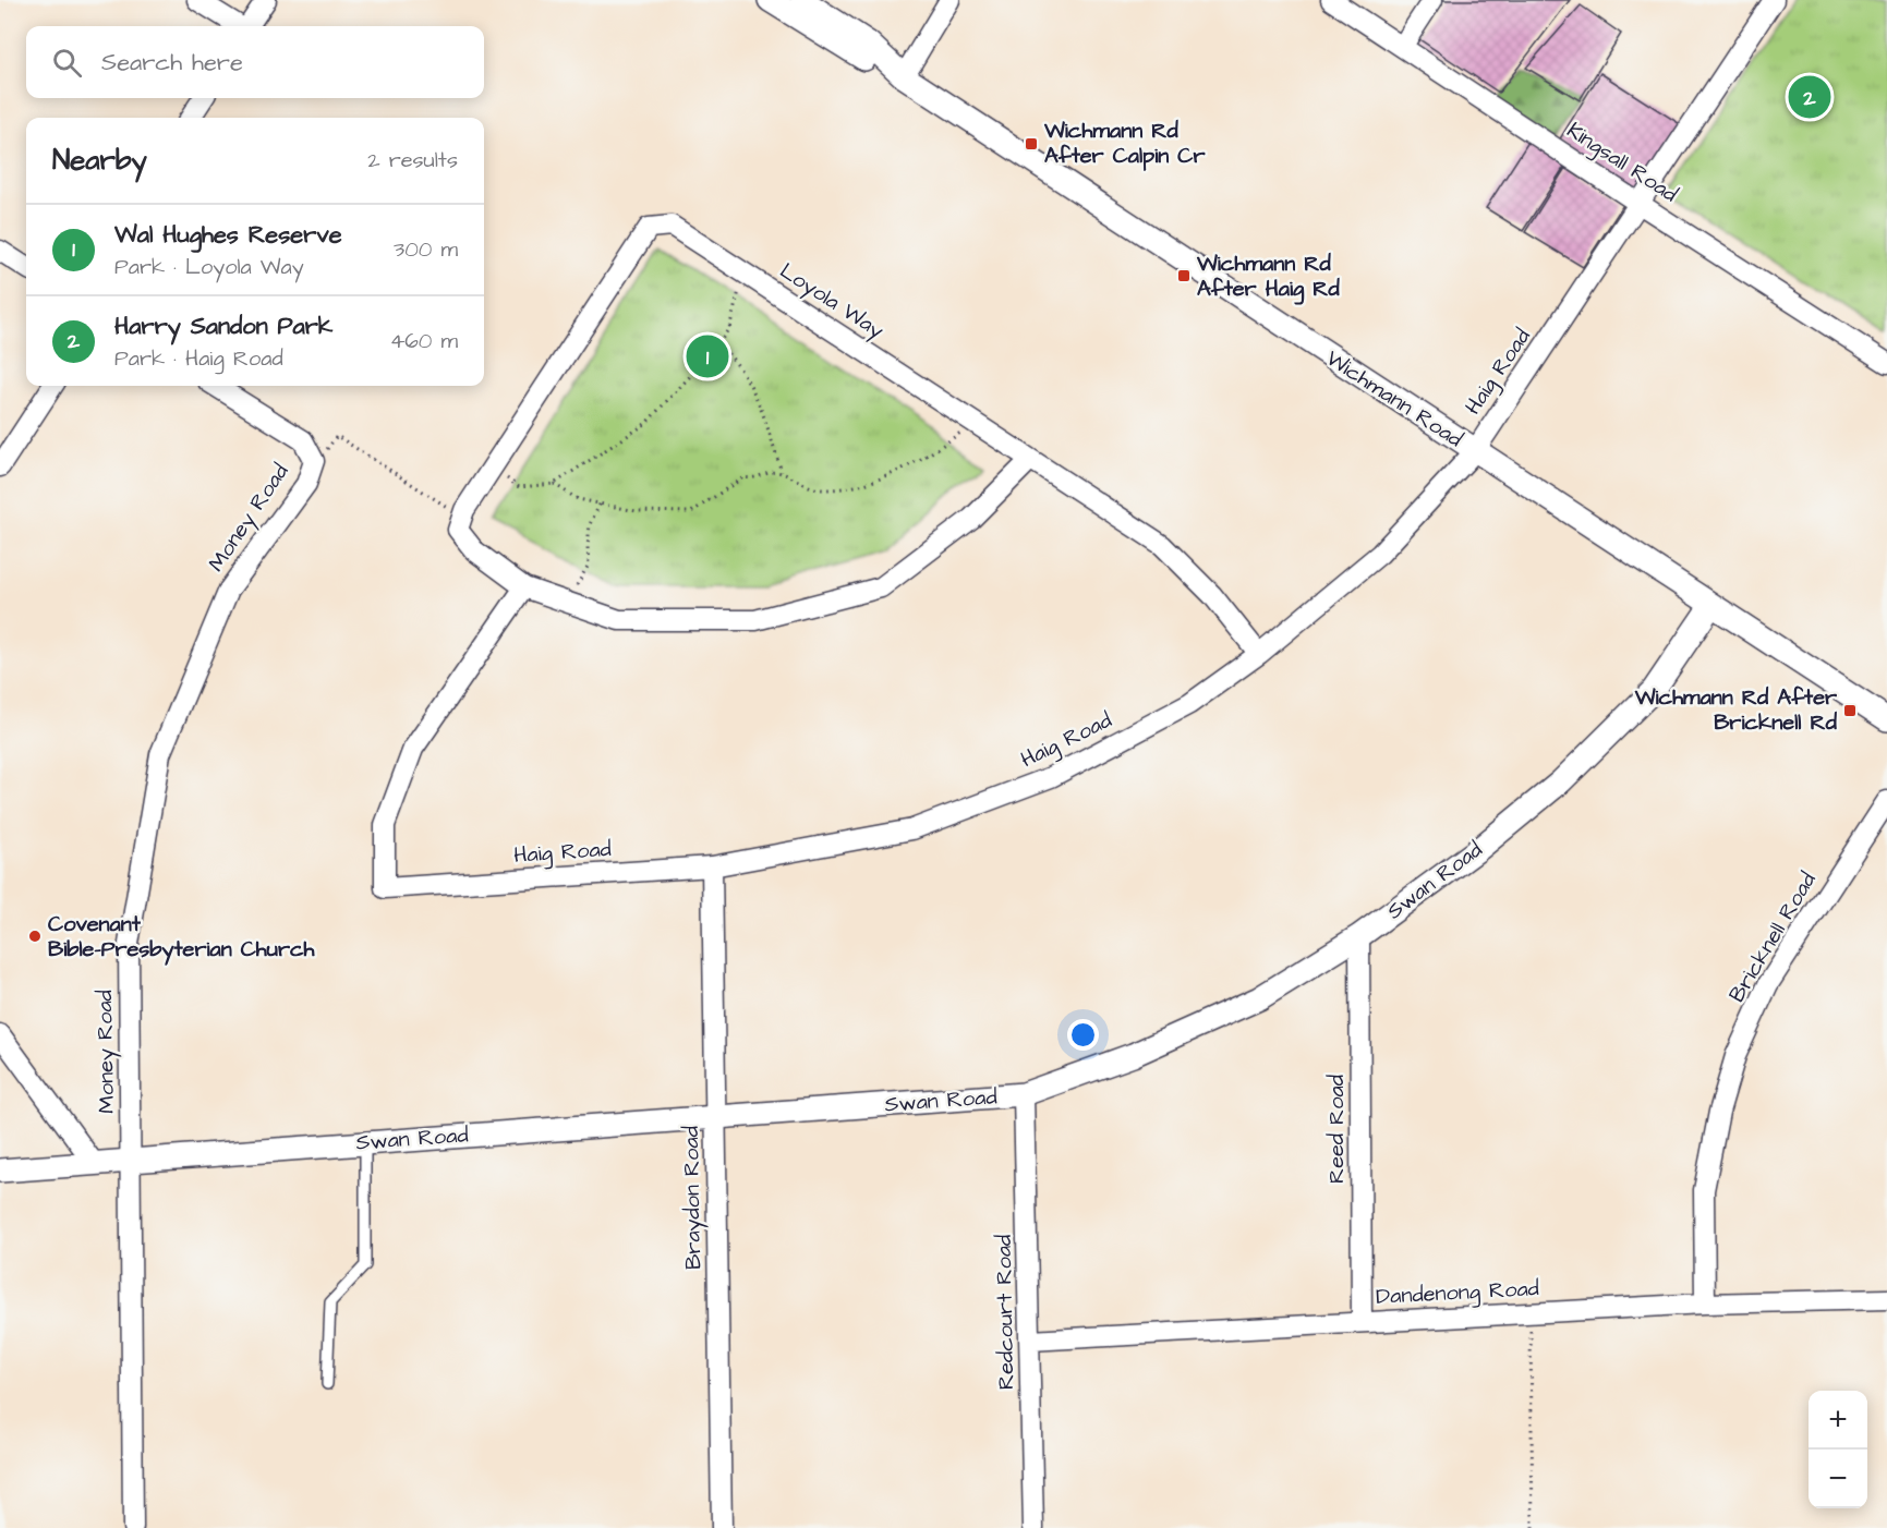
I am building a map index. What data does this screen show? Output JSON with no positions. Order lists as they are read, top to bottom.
{
  "streets": {
    "street": [
      "Kingsall Road",
      "Loyola Way",
      "Haig Road",
      "Wichmann Road",
      "Money Road",
      "Swan Road",
      "Bricknell Road",
      "Reed Road",
      "Braydon Road",
      "Dandenong Road",
      "Redcourt Road"
    ]
  },
  "crossings": [
    ["Kingsall Road", "Haig Road"],
    ["Loyola Way", "Haig Road"],
    ["Haig Road", "Wichmann Road"],
    ["Haig Road", "Braydon Road"],
    ["Wichmann Road", "Swan Road"],
    ["Money Road", "Swan Road"],
    ["Swan Road", "Reed Road"],
    ["Swan Road", "Braydon Road"],
    ["Swan Road", "Redcourt Road"],
    ["Bricknell Road", "Dandenong Road"],
    ["Reed Road", "Dandenong Road"],
    ["Dandenong Road", "Redcourt Road"]
  ],
  "places": {
    "transit": ["Wichmann Rd After Calpin Cr", "Wichmann Rd After Haig Rd", "Wichmann Rd After Bricknell Rd"],
    "other": ["Covenant Bible-Presbyterian Church"]
  },
  "page": {
    "search": "Search here",
    "pins": ["2", "1"],
    "heading": ["Nearby", "2 results"],
    "list": [
      {
        "mark": "1",
        "name": "Wal Hughes Reserve",
        "note": "Park · Loyola Way",
        "value": "300 m"
      },
      {
        "mark": "2",
        "name": "Harry Sandon Park",
        "note": "Park · Haig Road",
        "value": "460 m"
      }
    ],
    "map_buttons": ["+", "−"]
  }
}
